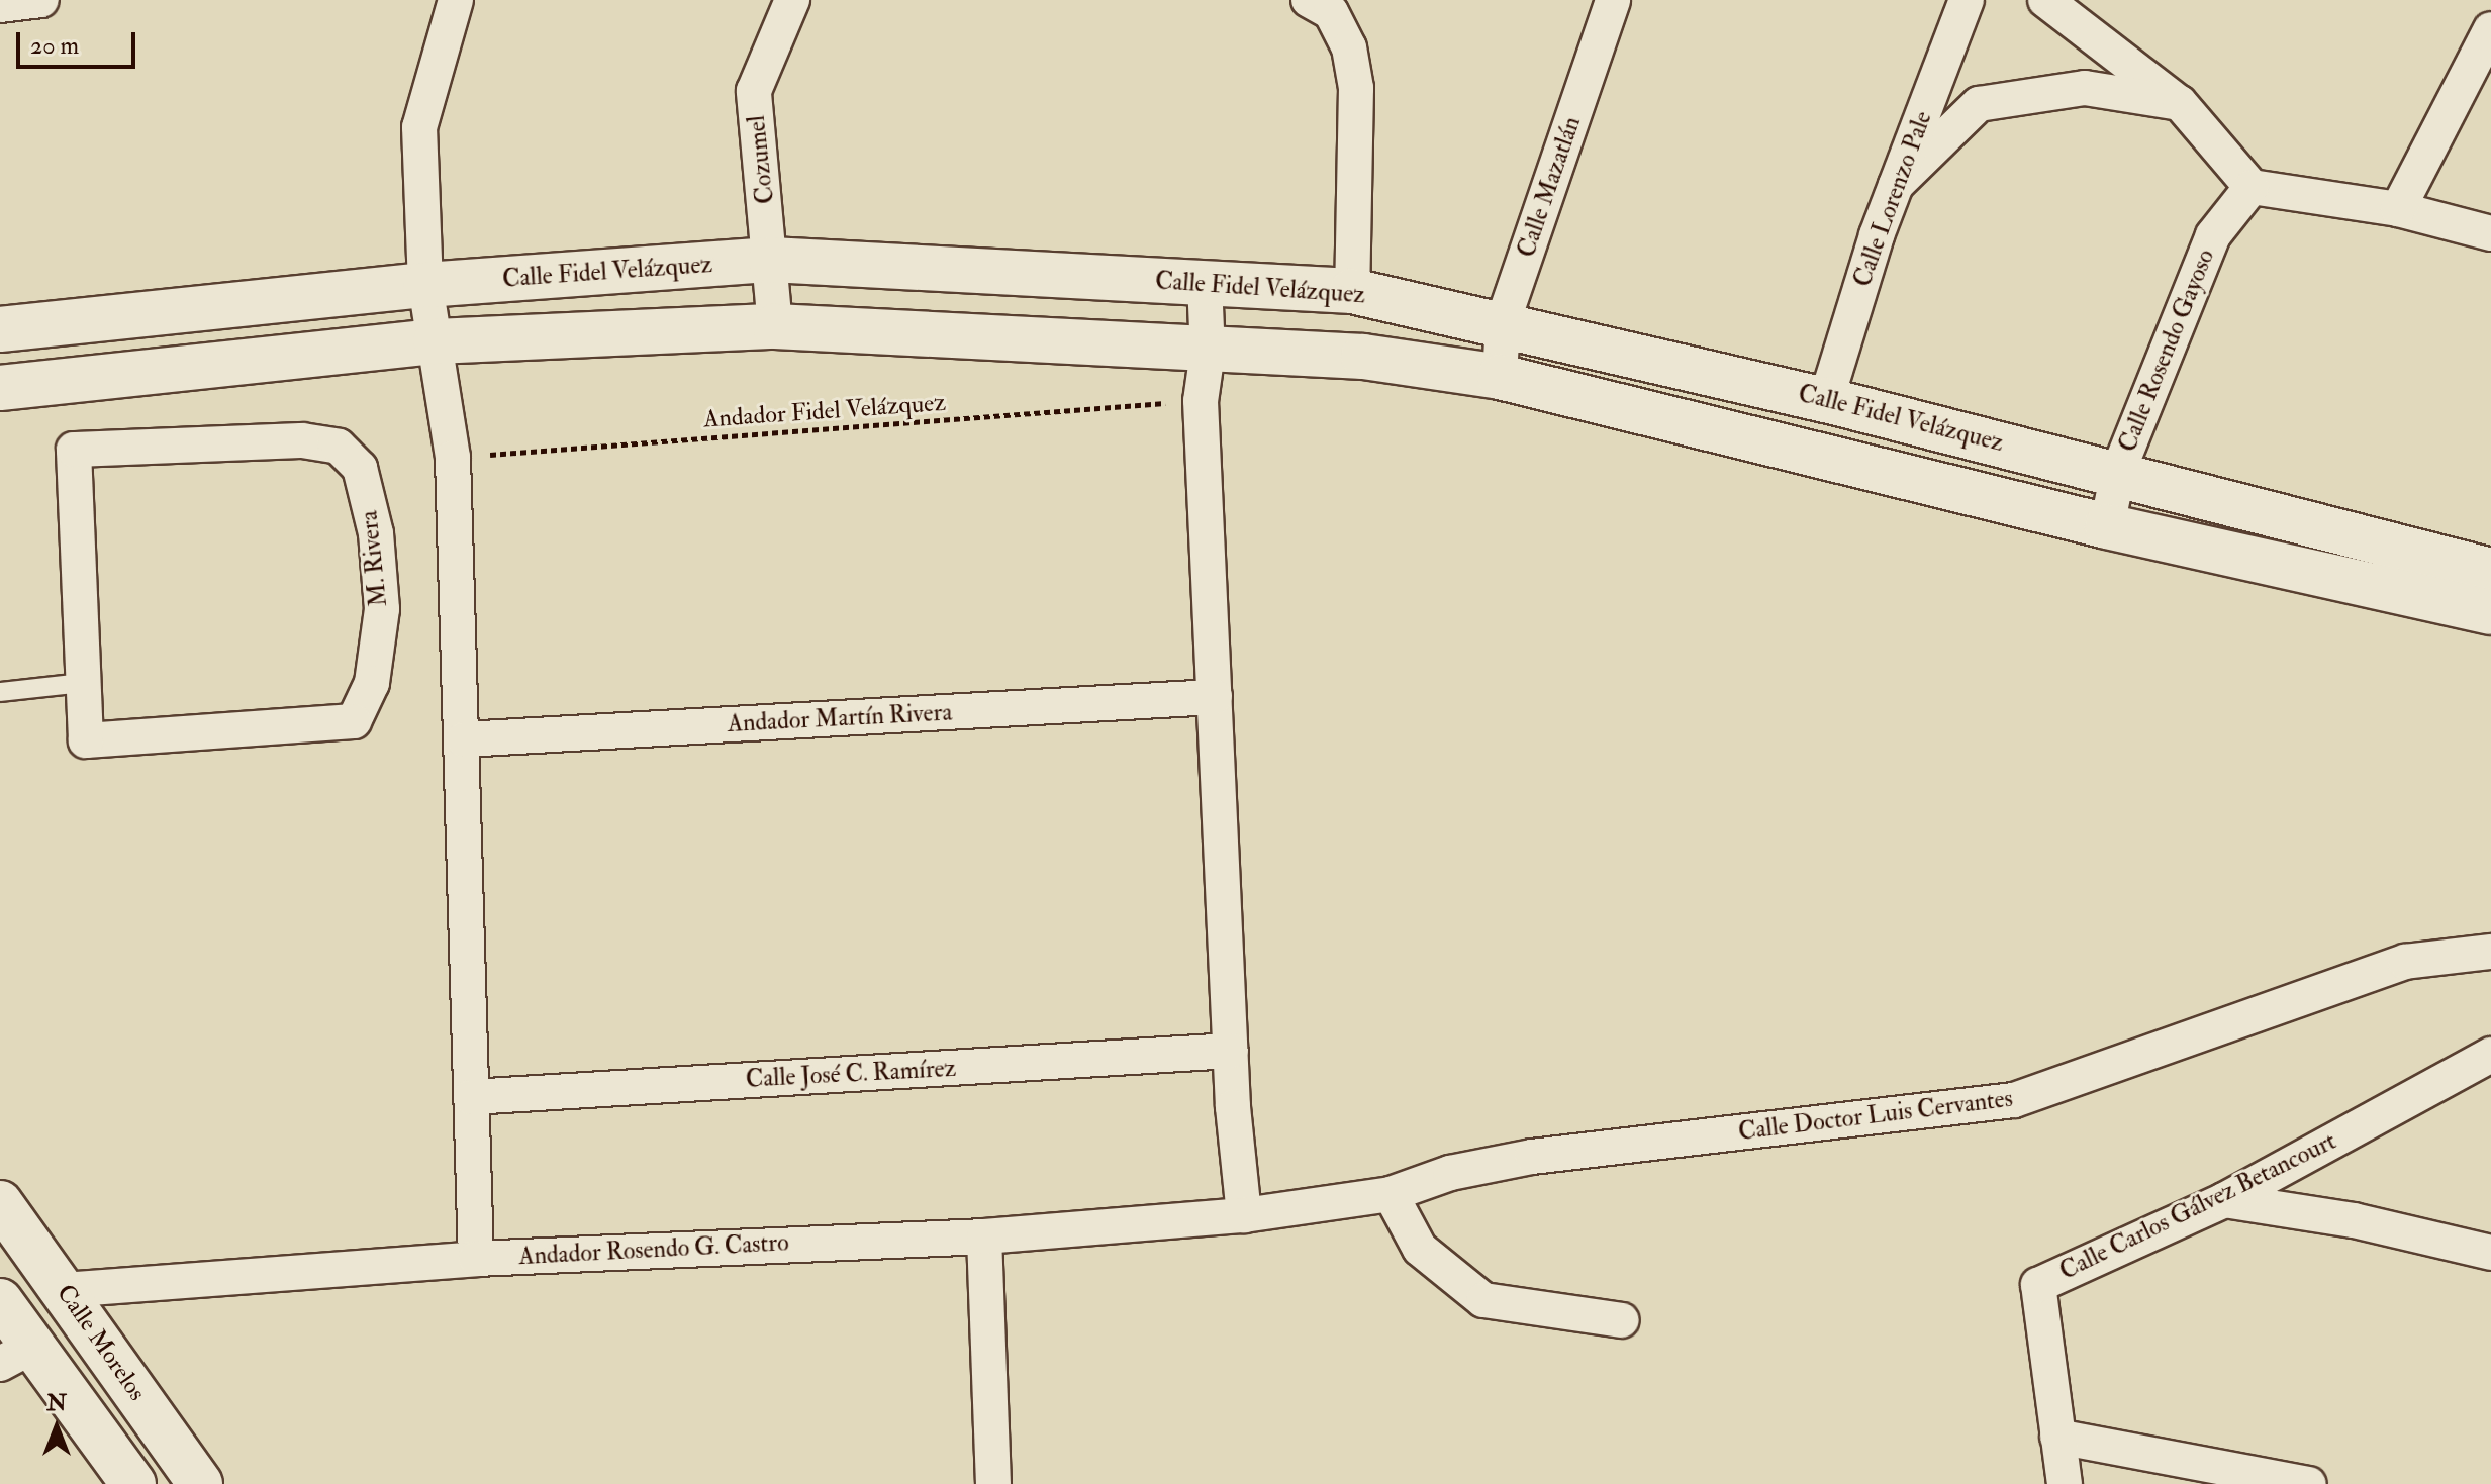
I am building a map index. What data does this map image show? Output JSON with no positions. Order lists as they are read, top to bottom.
{
  "streets": {
    "street": [
      "Cozumel",
      "Calle Mazatlán",
      "Calle Lorenzo Pale",
      "Calle Fidel Velázquez",
      "Calle Rosendo Gayoso",
      "M. Rivera",
      "Andador Martín Rivera",
      "Calle José C. Ramírez",
      "Calle Doctor Luis Cervantes",
      "Calle Carlos Gálvez Betancourt",
      "Andador Rosendo G. Castro",
      "Calle Morelos"
    ],
    "path": ["Andador Fidel Velázquez"]
  },
  "crossings": [
    ["Cozumel", "Calle Fidel Velázquez"],
    ["Calle Mazatlán", "Calle Fidel Velázquez"],
    ["Calle Lorenzo Pale", "Calle Fidel Velázquez"],
    ["Calle Fidel Velázquez", "Calle Rosendo Gayoso"],
    ["Calle Doctor Luis Cervantes", "Andador Rosendo G. Castro"],
    ["Andador Rosendo G. Castro", "Calle Morelos"]
  ],
  "scale_bar": "20 m",
  "north": "top"
}
